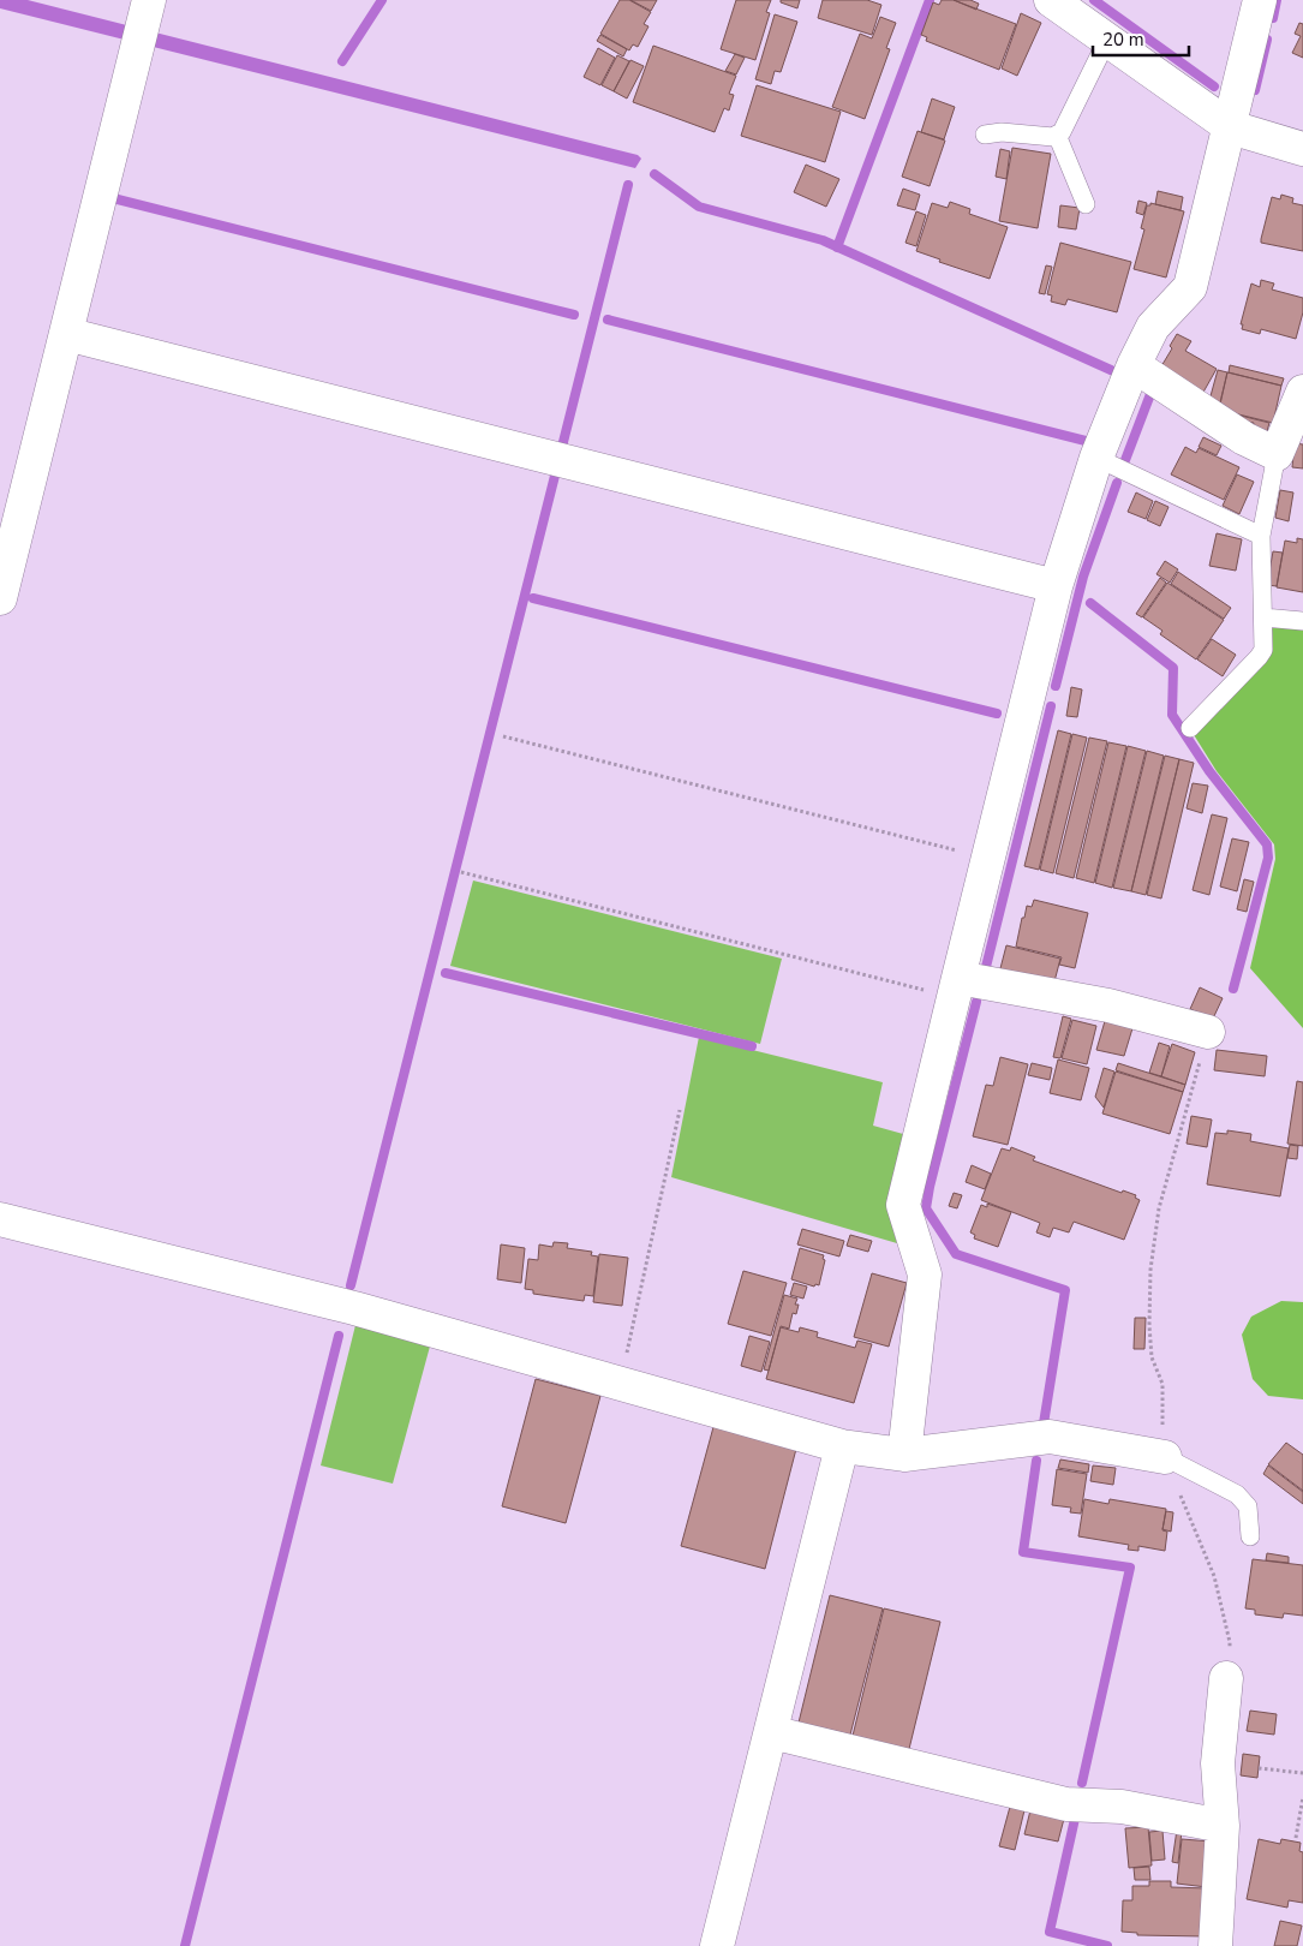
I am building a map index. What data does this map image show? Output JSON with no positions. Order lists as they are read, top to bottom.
{
  "scale_bar": "20 m"
}
